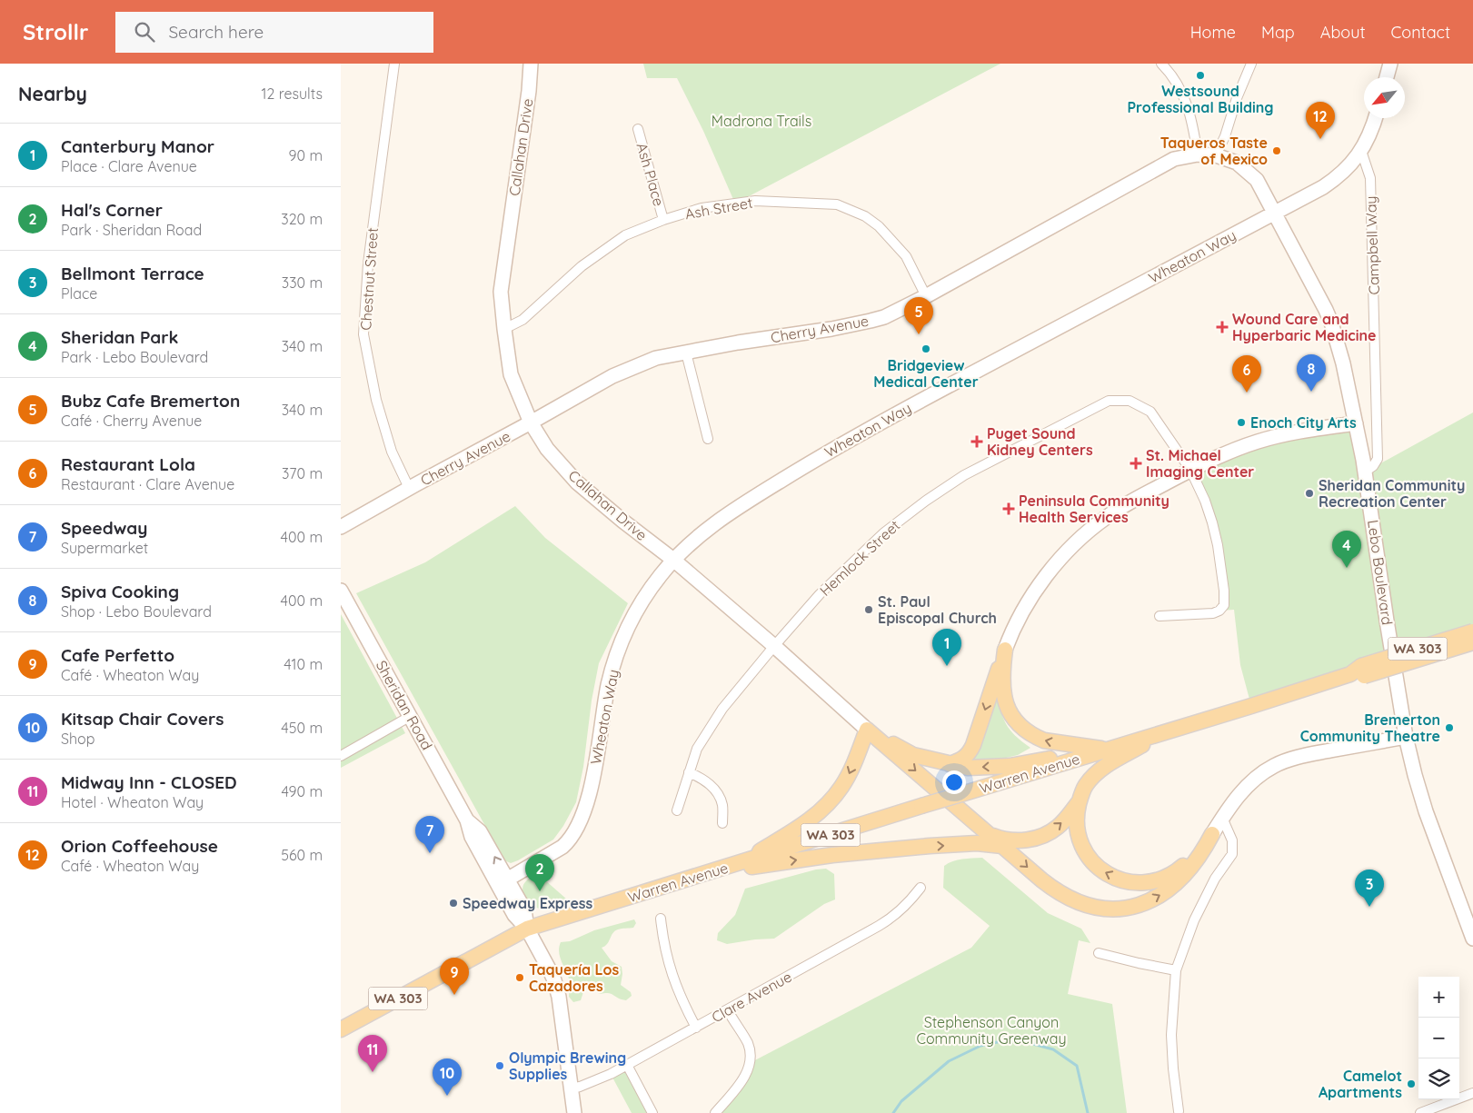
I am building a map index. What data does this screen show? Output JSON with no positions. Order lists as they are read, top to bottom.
{
  "streets": {
    "main road": [
      "Callahan Drive",
      "Wheaton Way",
      "Cherry Avenue",
      "Lebo Boulevard",
      "WA 303",
      "Sheridan Road",
      "Warren Avenue"
    ],
    "street": [
      "Ash Place",
      "Ash Street",
      "Campbell Way",
      "Chestnut Street",
      "Hemlock Street",
      "Clare Avenue"
    ]
  },
  "crossings": [
    ["Callahan Drive", "Ash Street"],
    ["Callahan Drive", "Wheaton Way"],
    ["Callahan Drive", "Cherry Avenue"],
    ["Callahan Drive", "Hemlock Street"],
    ["Ash Place", "Ash Street"],
    ["Ash Street", "Cherry Avenue"],
    ["Campbell Way", "Wheaton Way"],
    ["Campbell Way", "Lebo Boulevard"],
    ["Wheaton Way", "Cherry Avenue"],
    ["Wheaton Way", "Lebo Boulevard"],
    ["Wheaton Way", "Sheridan Road"],
    ["Chestnut Street", "Cherry Avenue"],
    ["Cherry Avenue", "Lebo Boulevard"],
    ["WA 303", "Sheridan Road"],
    ["WA 303", "Warren Avenue"],
    ["Sheridan Road", "Warren Avenue"],
    ["Sheridan Road", "Clare Avenue"]
  ],
  "parks": ["Madrona Trails", "Stephenson Canyon Community Greenway"],
  "places": {
    "other": [
      "Westsound Professional Building",
      "Taqueros Taste of Mexico",
      "Bridgeview Medical Center",
      "Enoch City Arts",
      "Sheridan Community Recreation Center",
      "St. Paul Episcopal Church",
      "Bremerton Community Theatre",
      "Speedway Express",
      "Taquería Los Cazadores",
      "Olympic Brewing Supplies",
      "Camelot Apartments"
    ],
    "health": [
      "Wound Care and Hyperbaric Medicine",
      "Puget Sound Kidney Centers",
      "St. Michael Imaging Center",
      "Peninsula Community Health Services"
    ]
  },
  "north": "bottom left",
  "page": {
    "header": "Strollr",
    "search": "Search here",
    "nav": [
      "Home",
      "Map",
      "About",
      "Contact"
    ],
    "heading": ["Nearby", "12 results"],
    "pins": [
      "12",
      "5",
      "8",
      "6",
      "4",
      "1",
      "7",
      "2",
      "3",
      "9",
      "11",
      "10"
    ],
    "list": [
      {
        "mark": "1",
        "name": "Canterbury Manor",
        "note": "Place · Clare Avenue",
        "value": "90 m"
      },
      {
        "mark": "2",
        "name": "Hal's Corner",
        "note": "Park · Sheridan Road",
        "value": "320 m"
      },
      {
        "mark": "3",
        "name": "Bellmont Terrace",
        "note": "Place",
        "value": "330 m"
      },
      {
        "mark": "4",
        "name": "Sheridan Park",
        "note": "Park · Lebo Boulevard",
        "value": "340 m"
      },
      {
        "mark": "5",
        "name": "Bubz Cafe Bremerton",
        "note": "Café · Cherry Avenue",
        "value": "340 m"
      },
      {
        "mark": "6",
        "name": "Restaurant Lola",
        "note": "Restaurant · Clare Avenue",
        "value": "370 m"
      },
      {
        "mark": "7",
        "name": "Speedway",
        "note": "Supermarket",
        "value": "400 m"
      },
      {
        "mark": "8",
        "name": "Spiva Cooking",
        "note": "Shop · Lebo Boulevard",
        "value": "400 m"
      },
      {
        "mark": "9",
        "name": "Cafe Perfetto",
        "note": "Café · Wheaton Way",
        "value": "410 m"
      },
      {
        "mark": "10",
        "name": "Kitsap Chair Covers",
        "note": "Shop",
        "value": "450 m"
      },
      {
        "mark": "11",
        "name": "Midway Inn - CLOSED",
        "note": "Hotel · Wheaton Way",
        "value": "490 m"
      },
      {
        "mark": "12",
        "name": "Orion Coffeehouse",
        "note": "Café · Wheaton Way",
        "value": "560 m"
      }
    ],
    "map_buttons": ["+", "−"]
  }
}
